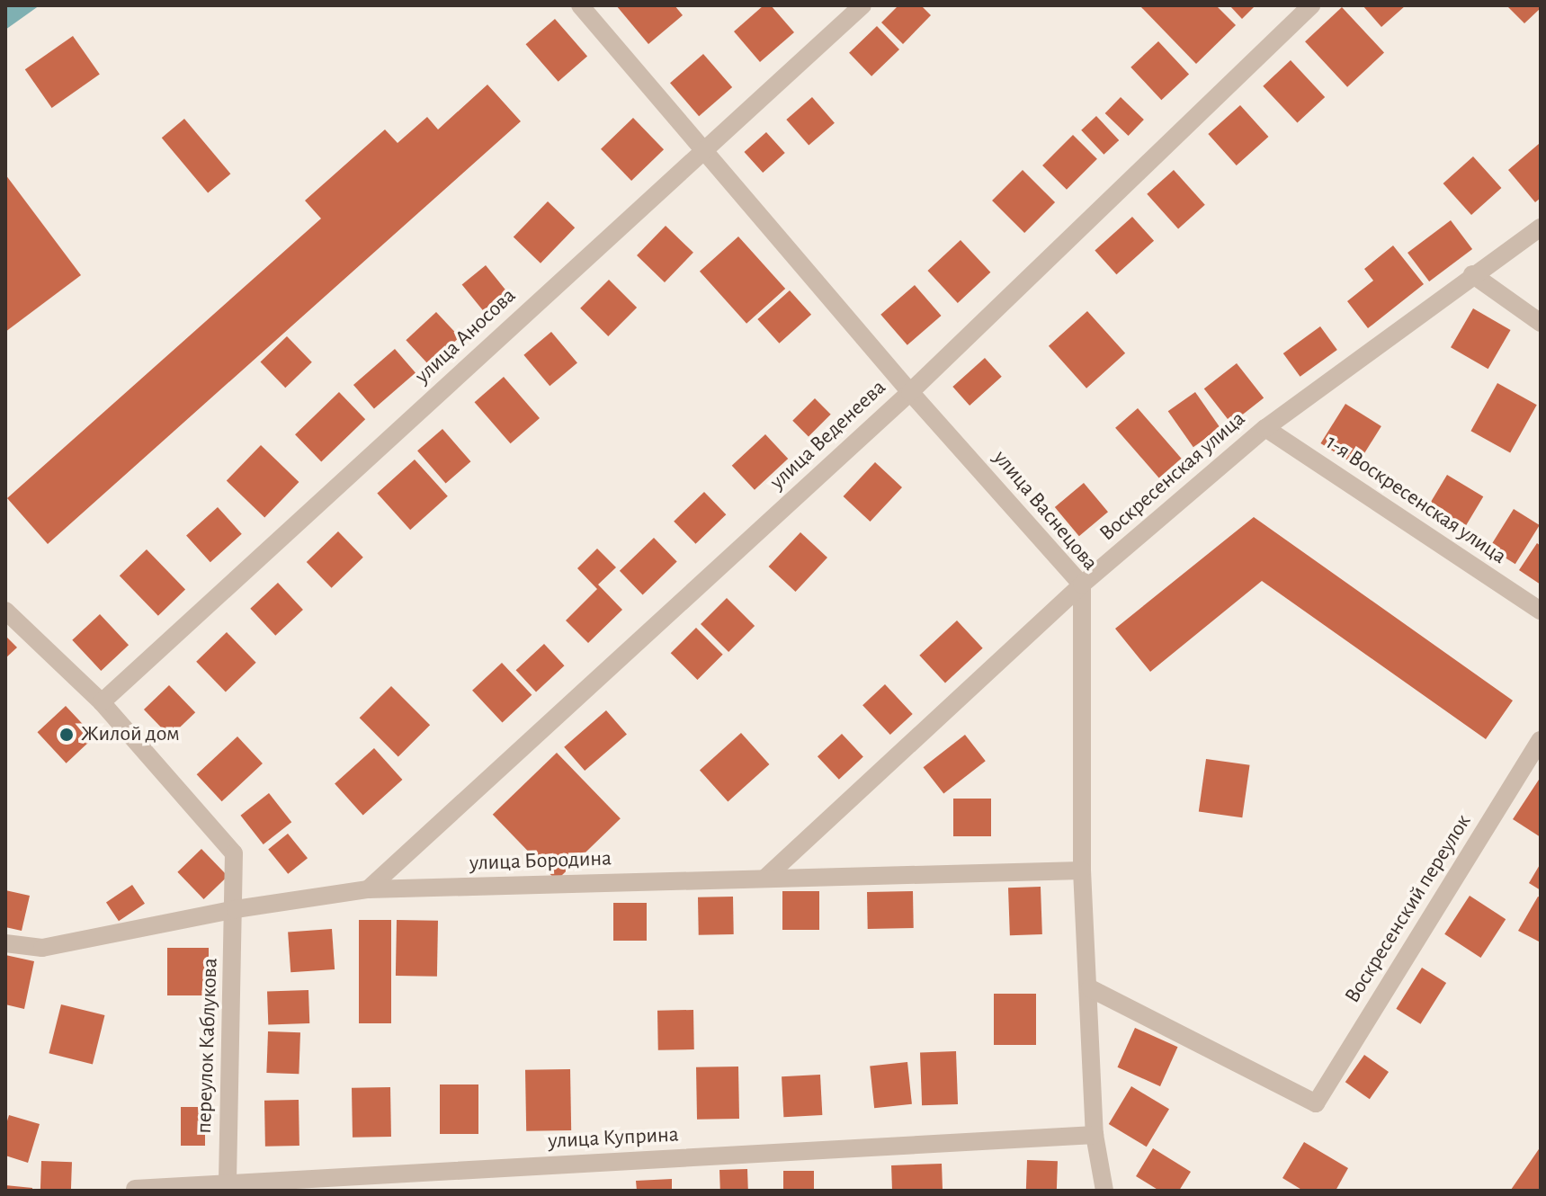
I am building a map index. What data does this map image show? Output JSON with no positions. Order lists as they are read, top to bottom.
{
  "streets": {
    "street": [
      "улица Аносова",
      "улица Веденеева",
      "Воскресенская улица",
      "1-я Воскресенская улица",
      "улица Васнецова",
      "улица Бородина",
      "Воскресенский переулок",
      "переулок Каблукова",
      "улица Куприна"
    ]
  },
  "crossings": [
    ["улица Аносова", "улица Васнецова"],
    ["улица Аносова", "переулок Каблукова"],
    ["улица Веденеева", "улица Васнецова"],
    ["улица Веденеева", "улица Бородина"],
    ["Воскресенская улица", "1-я Воскресенская улица"],
    ["Воскресенская улица", "улица Васнецова"],
    ["Воскресенская улица", "улица Бородина"],
    ["улица Васнецова", "улица Бородина"],
    ["улица Васнецова", "Воскресенский переулок"],
    ["улица Васнецова", "улица Куприна"],
    ["улица Бородина", "переулок Каблукова"],
    ["переулок Каблукова", "улица Куприна"]
  ],
  "places": ["Жилой дом"]
}
